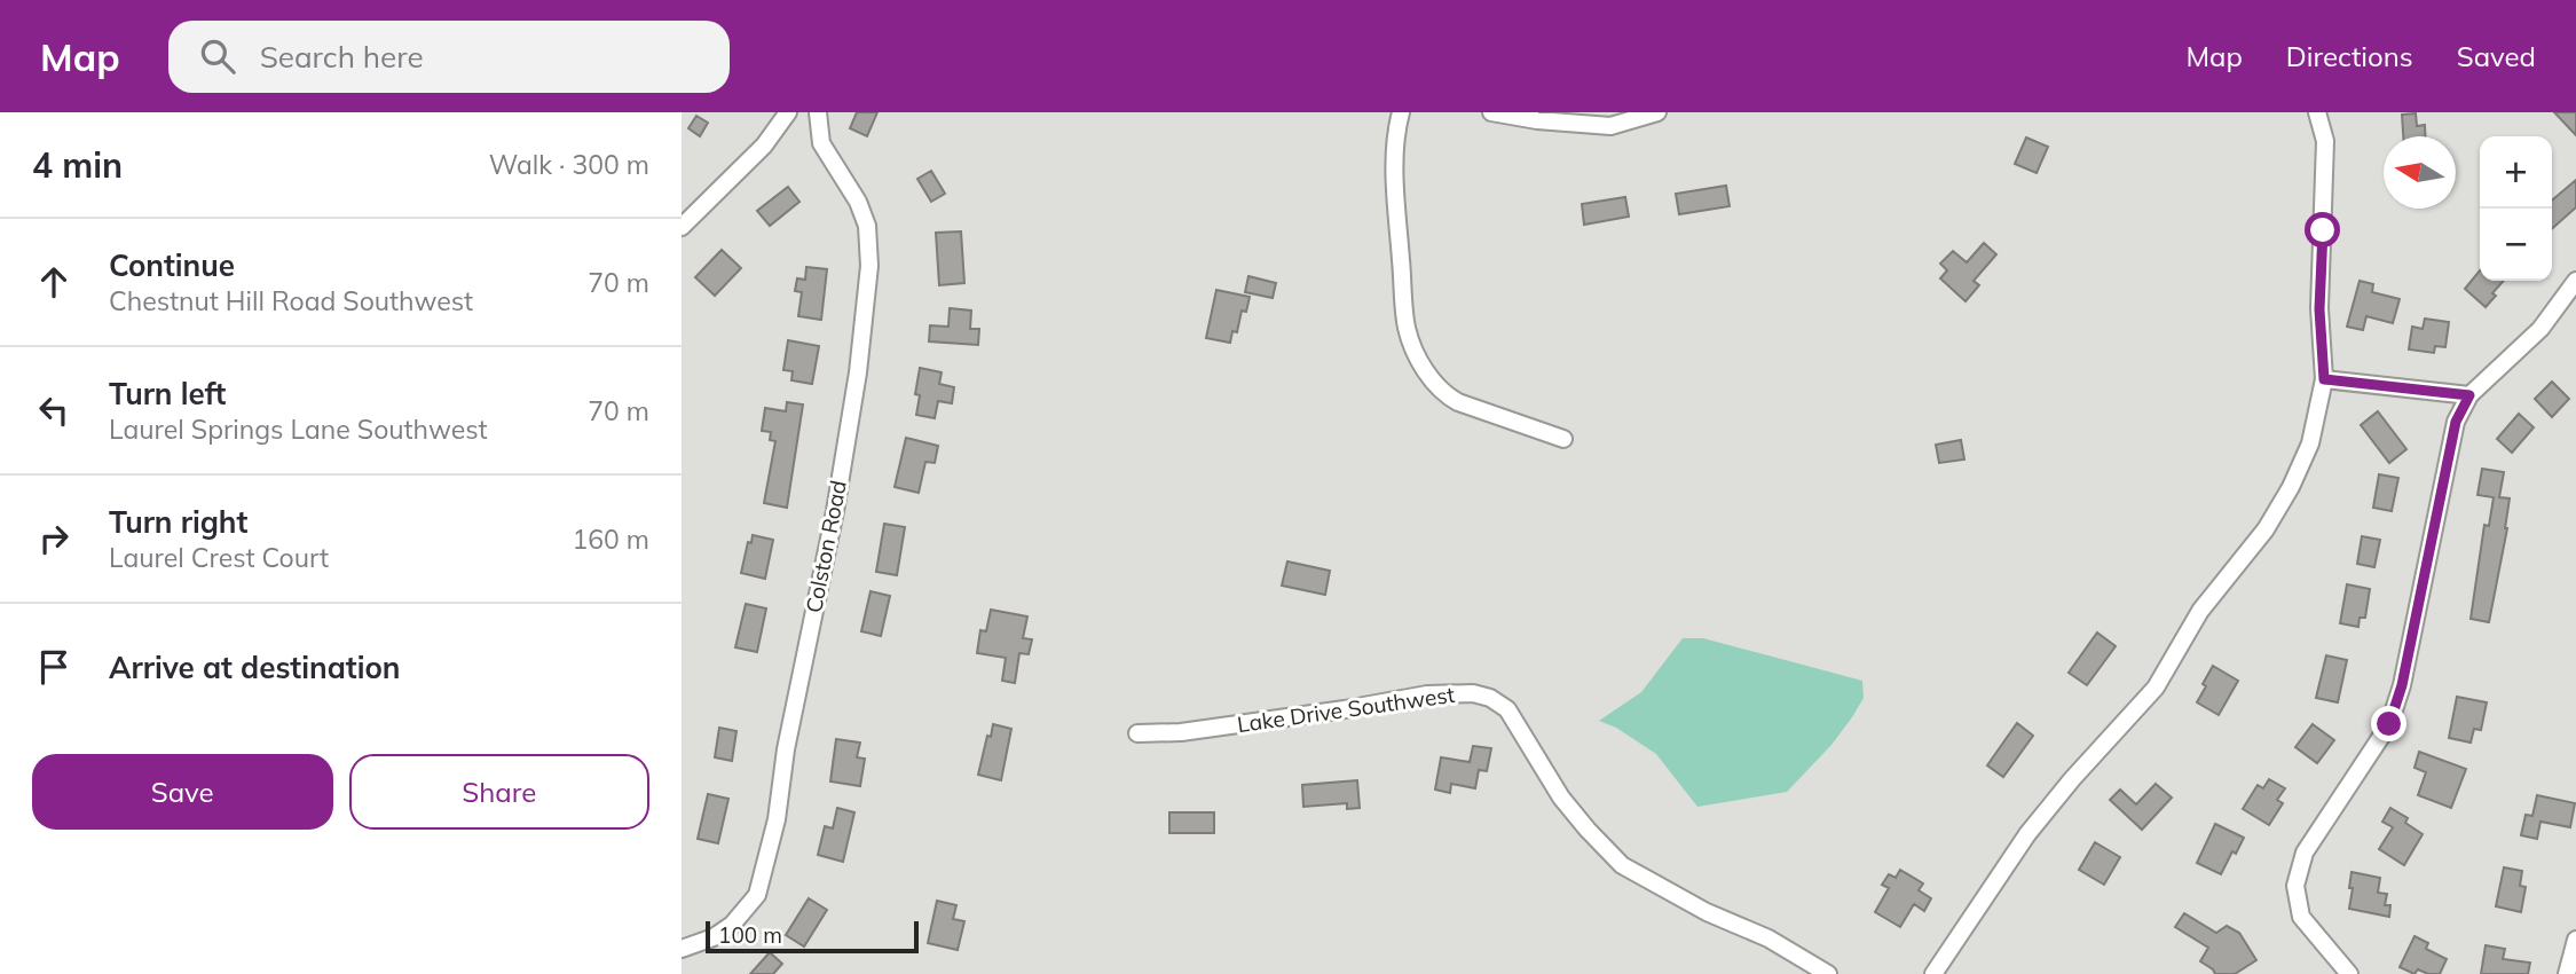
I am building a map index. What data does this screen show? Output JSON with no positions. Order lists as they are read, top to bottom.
{
  "streets": {
    "street": ["Colston Road", "Lake Drive Southwest"]
  },
  "scale_bar": "100 m",
  "north": "left",
  "page": {
    "header": "Map",
    "search": "Search here",
    "nav": ["Map", "Directions", "Saved"],
    "heading": ["4 min", "Walk · 300 m"],
    "map_buttons": ["+", "−"],
    "list": [
      ["Continue", "Chestnut Hill Road Southwest", "70 m"],
      ["Turn left", "Laurel Springs Lane Southwest", "70 m"],
      ["Turn right", "Laurel Crest Court", "160 m"],
      "Arrive at destination"
    ],
    "buttons": ["Save", "Share"],
    "scale": "100 m"
  }
}
